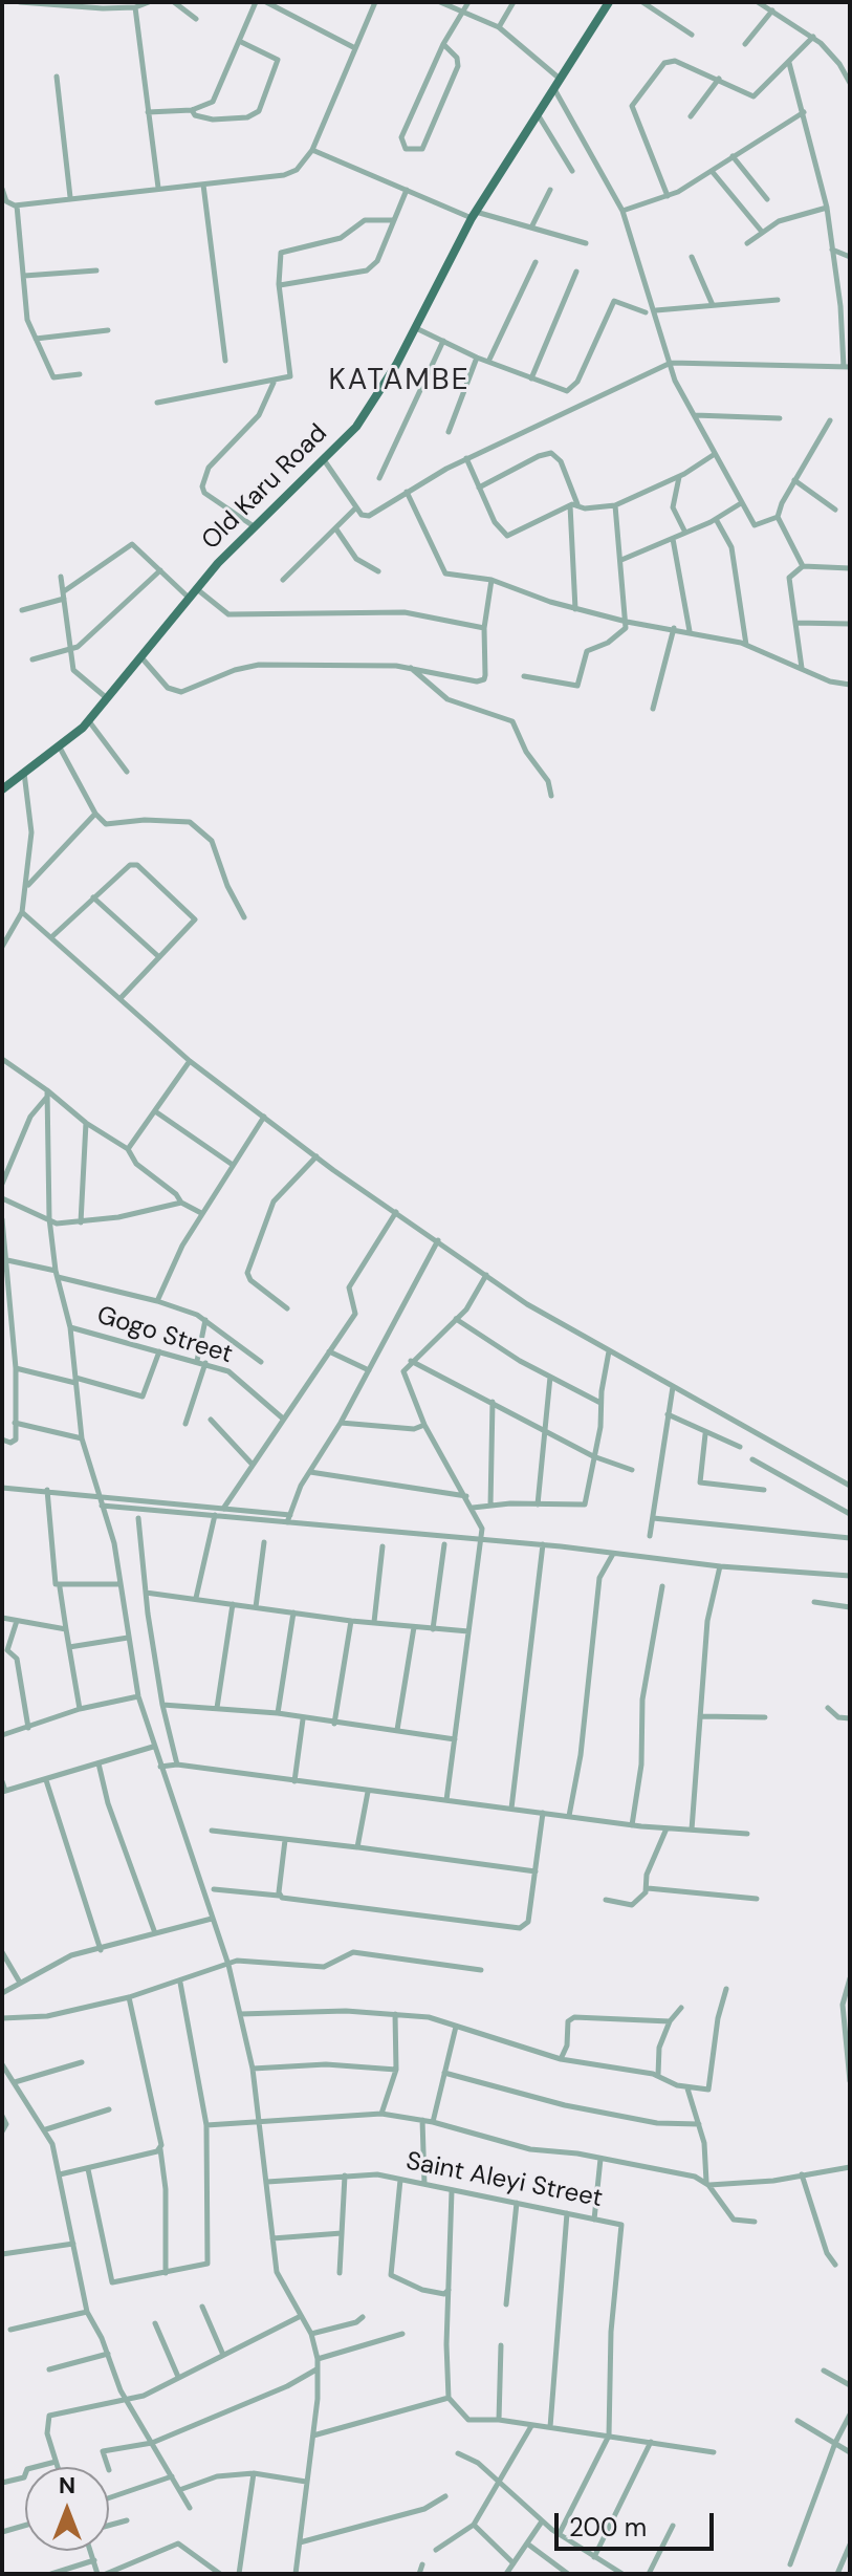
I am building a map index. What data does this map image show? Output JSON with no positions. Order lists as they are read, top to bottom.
{
  "streets": {
    "main road": ["Old Karu Road"],
    "street": ["Gogo Street", "Saint Aleyi Street"]
  },
  "districts": ["KATAMBE"],
  "scale_bar": "200 m",
  "north": "top"
}
